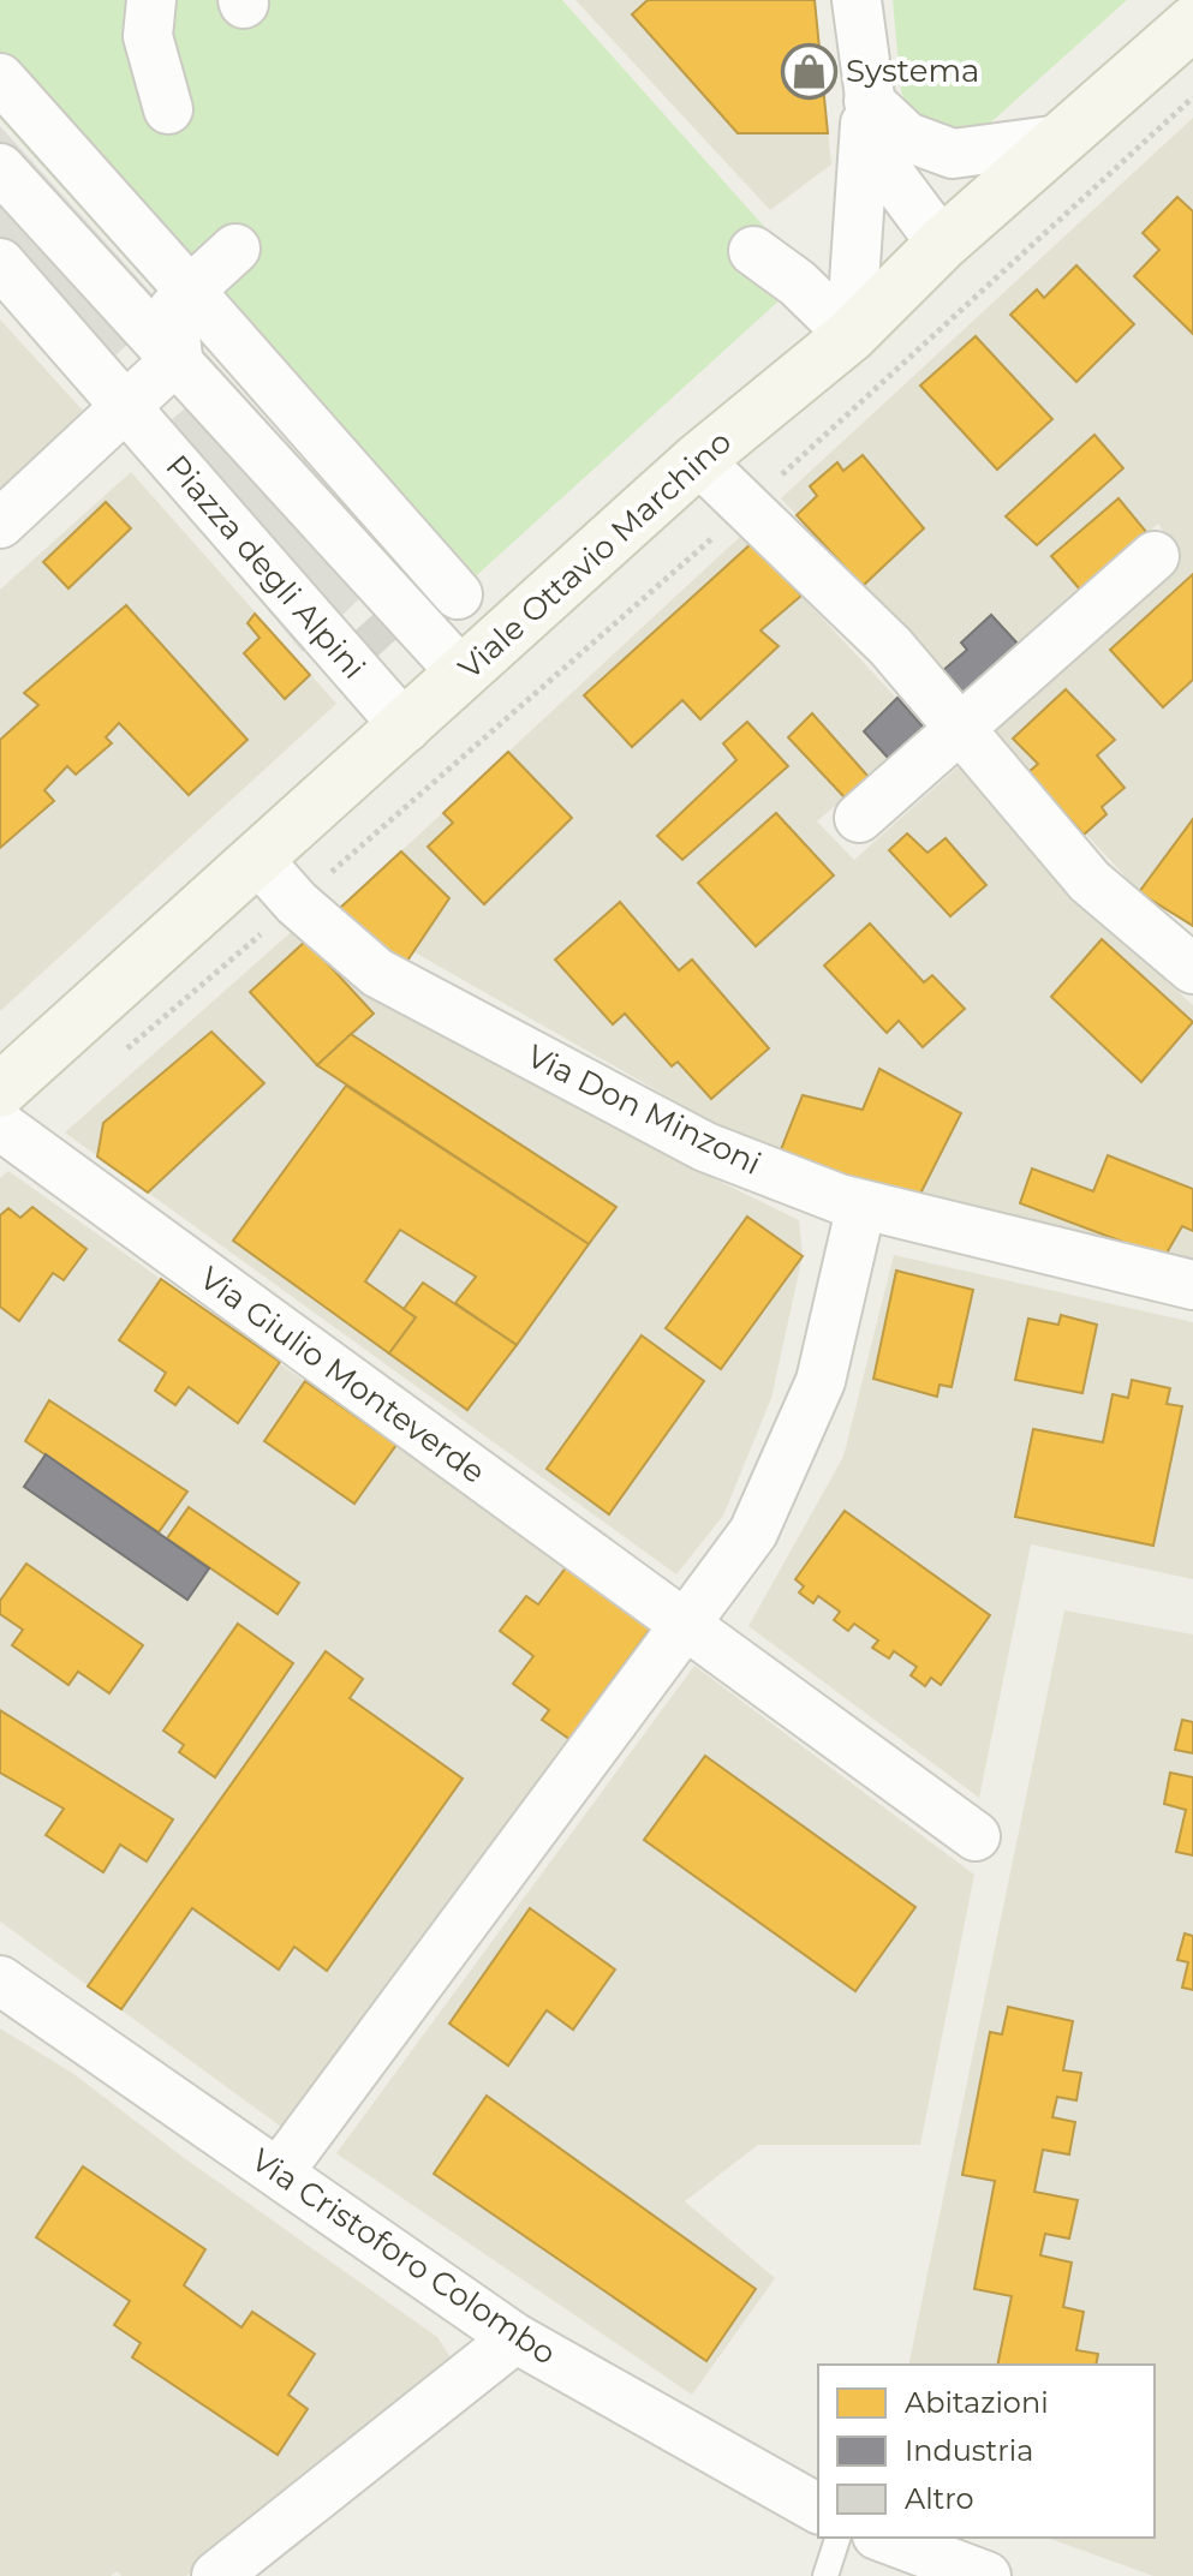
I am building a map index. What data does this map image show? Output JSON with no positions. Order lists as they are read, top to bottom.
{
  "streets": {
    "street": [
      "Viale Ottavio Marchino",
      "Piazza degli Alpini",
      "Via Don Minzoni",
      "Via Giulio Monteverde",
      "Via Cristoforo Colombo"
    ]
  },
  "crossings": [
    ["Viale Ottavio Marchino", "Piazza degli Alpini"],
    ["Viale Ottavio Marchino", "Via Don Minzoni"]
  ],
  "places": {
    "shop": ["Systema"]
  },
  "legend": ["Abitazioni", "Industria", "Altro"]
}
